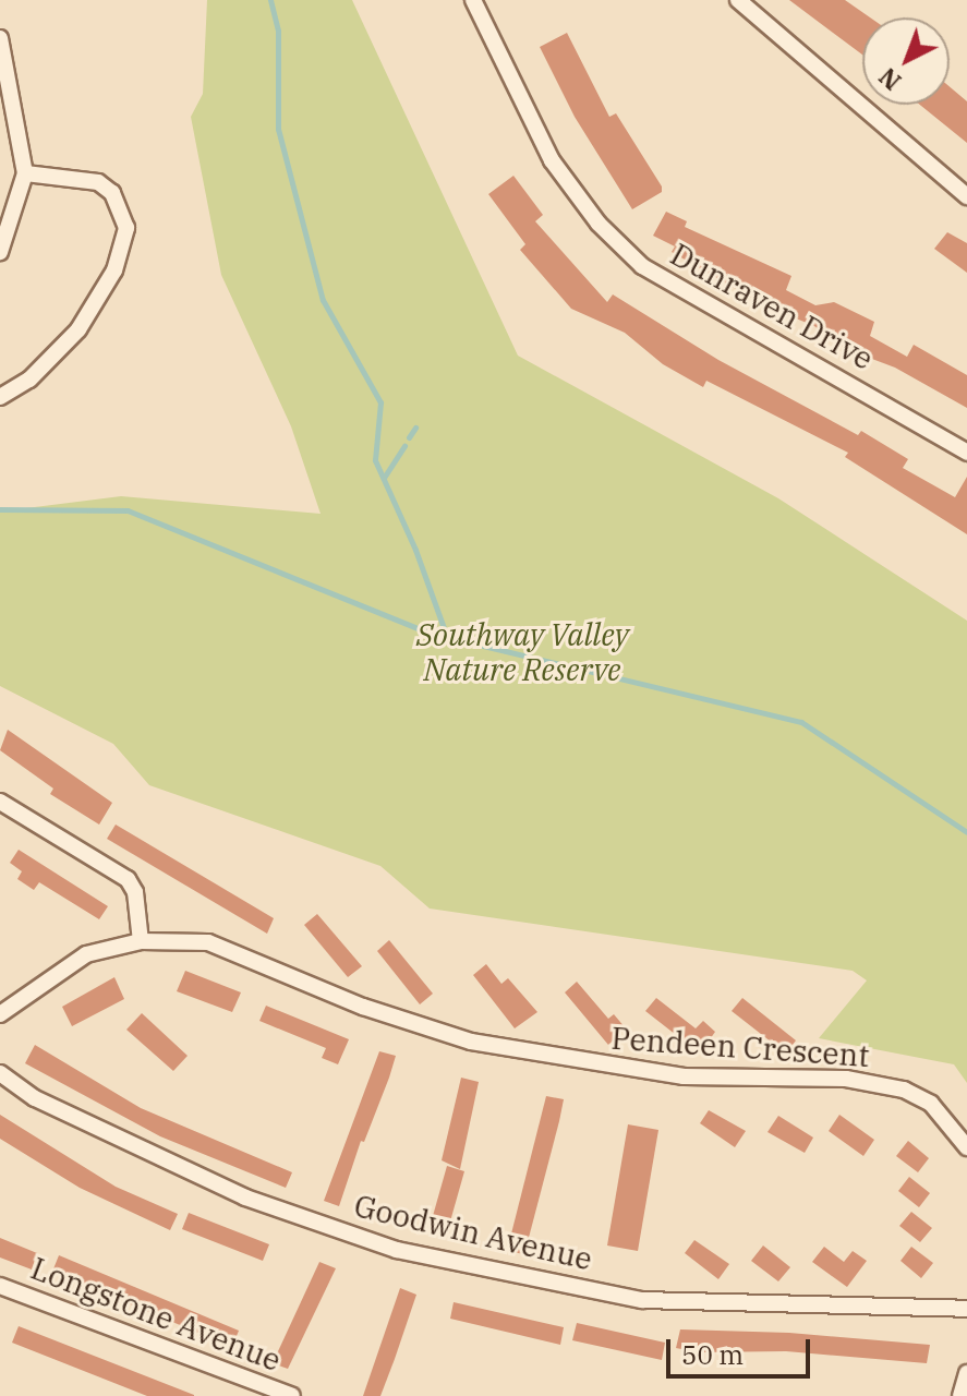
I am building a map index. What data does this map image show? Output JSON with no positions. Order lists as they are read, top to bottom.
{
  "streets": {
    "street": [
      "Dunraven Drive",
      "Pendeen Crescent",
      "Goodwin Avenue",
      "Longstone Avenue"
    ]
  },
  "parks": ["Southway Valley Nature Reserve"],
  "scale_bar": "50 m",
  "north": "bottom left"
}
